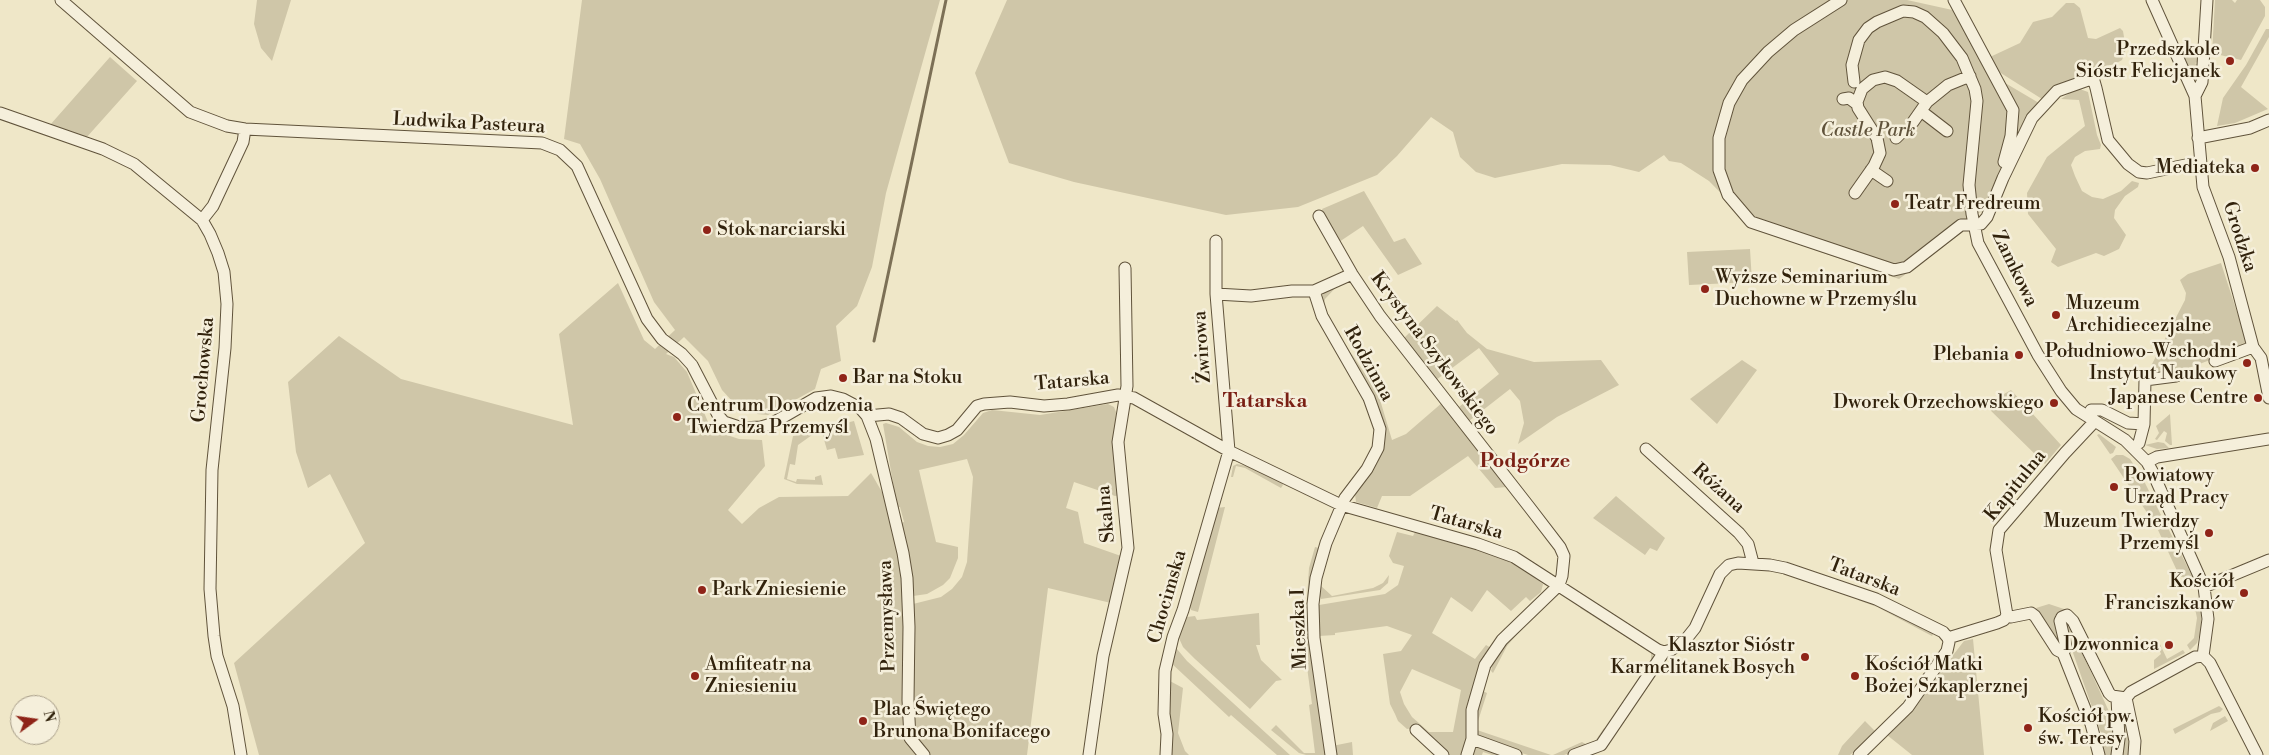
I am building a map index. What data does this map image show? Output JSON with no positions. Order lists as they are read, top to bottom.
{
  "streets": {
    "street": [
      "Ludwika Pasteura",
      "Grodzka",
      "Zamkowa",
      "Żwirowa",
      "Krystyna Szykowskiego",
      "Rodzinna",
      "Grochowska",
      "Tatarska",
      "Kapitulna",
      "Różana",
      "Skalna",
      "Chocimska",
      "Przemysława",
      "Mieszka I"
    ]
  },
  "crossings": [
    ["Ludwika Pasteura", "Tatarska"],
    ["Ludwika Pasteura", "Przemysława"],
    ["Zamkowa", "Kapitulna"],
    ["Żwirowa", "Tatarska"],
    ["Żwirowa", "Chocimska"],
    ["Krystyna Szykowskiego", "Tatarska"],
    ["Rodzinna", "Tatarska"],
    ["Rodzinna", "Mieszka I"],
    ["Tatarska", "Różana"],
    ["Tatarska", "Skalna"],
    ["Tatarska", "Chocimska"],
    ["Tatarska", "Przemysława"],
    ["Tatarska", "Mieszka I"]
  ],
  "districts": ["Tatarska", "Podgórze"],
  "parks": ["Castle Park"],
  "places": [
    "Przedszkole Sióstr Felicjanek",
    "Mediateka",
    "Teatr Fredreum",
    "Stok narciarski",
    "Wyższe Seminarium Duchowne w Przemyślu",
    "Muzeum Archidiecezjalne",
    "Plebania",
    "Południowo-Wschodni Instytut Naukowy",
    "Bar na Stoku",
    "Japanese Centre",
    "Dworek Orzechowskiego",
    "Centrum Dowodzenia Twierdza Przemyśl",
    "Powiatowy Urząd Pracy",
    "Muzeum Twierdzy Przemyśl",
    "Park Zniesienie",
    "Kościół Franciszkanów",
    "Dzwonnica",
    "Klasztor Sióstr Karmelitanek Bosych",
    "Amfiteatr na Zniesieniu",
    "Kościół Matki Bożej Szkaplerznej",
    "Plac Świętego Brunona Bonifacego",
    "Kościół pw. św. Teresy"
  ],
  "north": "right"
}
